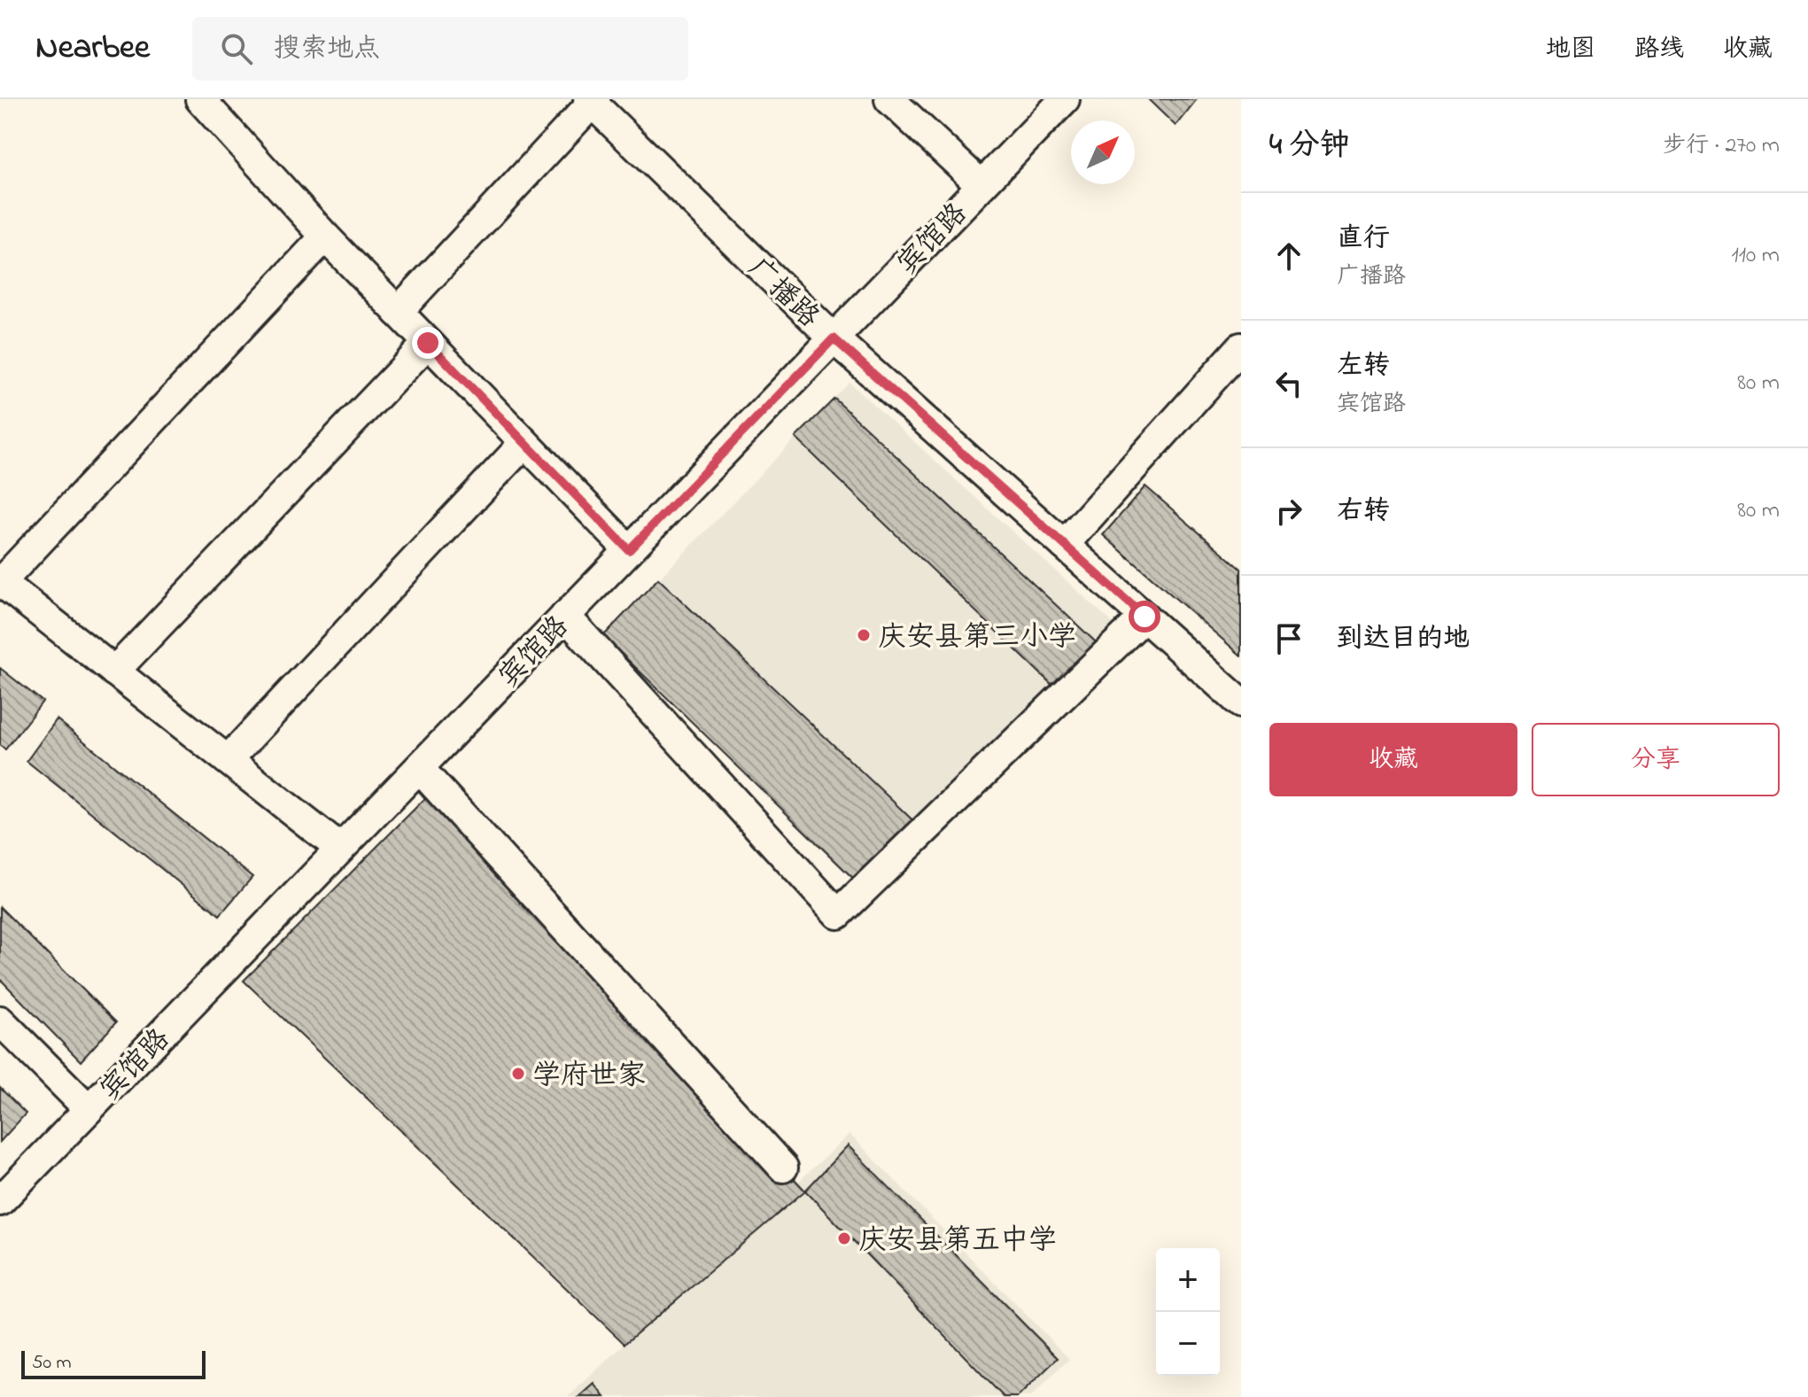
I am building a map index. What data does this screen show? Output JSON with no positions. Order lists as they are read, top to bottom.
{
  "streets": {
    "street": ["宾馆路", "广播路"]
  },
  "crossings": [
    ["宾馆路", "广播路"]
  ],
  "places": ["庆安县第三小学", "学府世家", "庆安县第五中学"],
  "scale_bar": "50 m",
  "north": "top right",
  "page": {
    "header": "Nearbee",
    "search": "搜索地点",
    "nav": ["地图", "路线", "收藏"],
    "heading": ["4 分钟", "步行 · 270 m"],
    "list": [
      ["直行", "广播路", "110 m"],
      ["左转", "宾馆路", "80 m"],
      ["右转", "80 m"],
      "到达目的地"
    ],
    "buttons": ["收藏", "分享"],
    "map_buttons": ["+", "−"],
    "scale": "50 m"
  }
}
